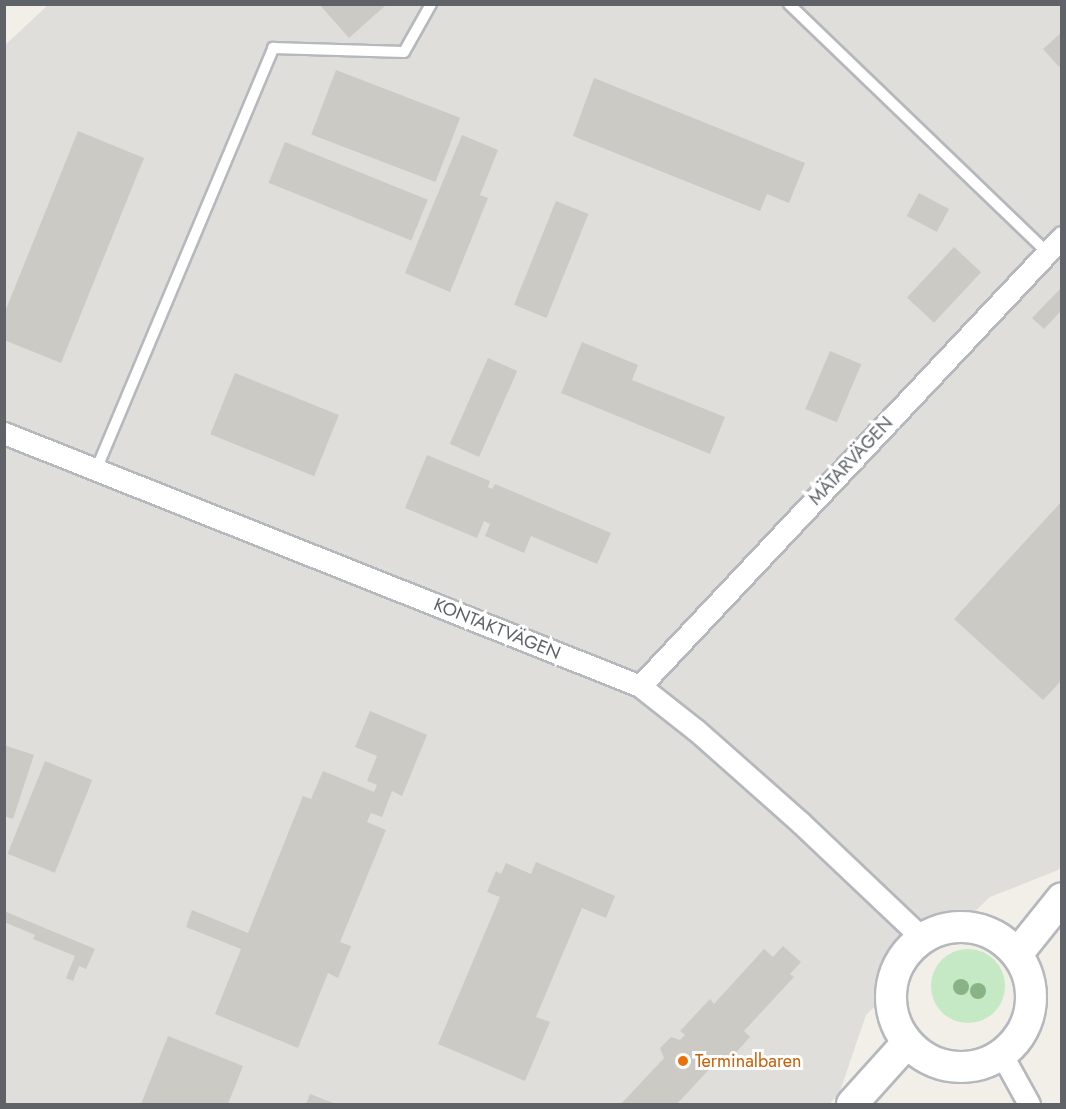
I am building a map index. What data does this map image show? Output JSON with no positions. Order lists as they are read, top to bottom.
{
  "streets": {
    "street": ["MÄTARVÄGEN", "KONTAKTVÄGEN"]
  },
  "crossings": [
    ["MÄTARVÄGEN", "KONTAKTVÄGEN"]
  ],
  "places": ["Terminalbaren"]
}
